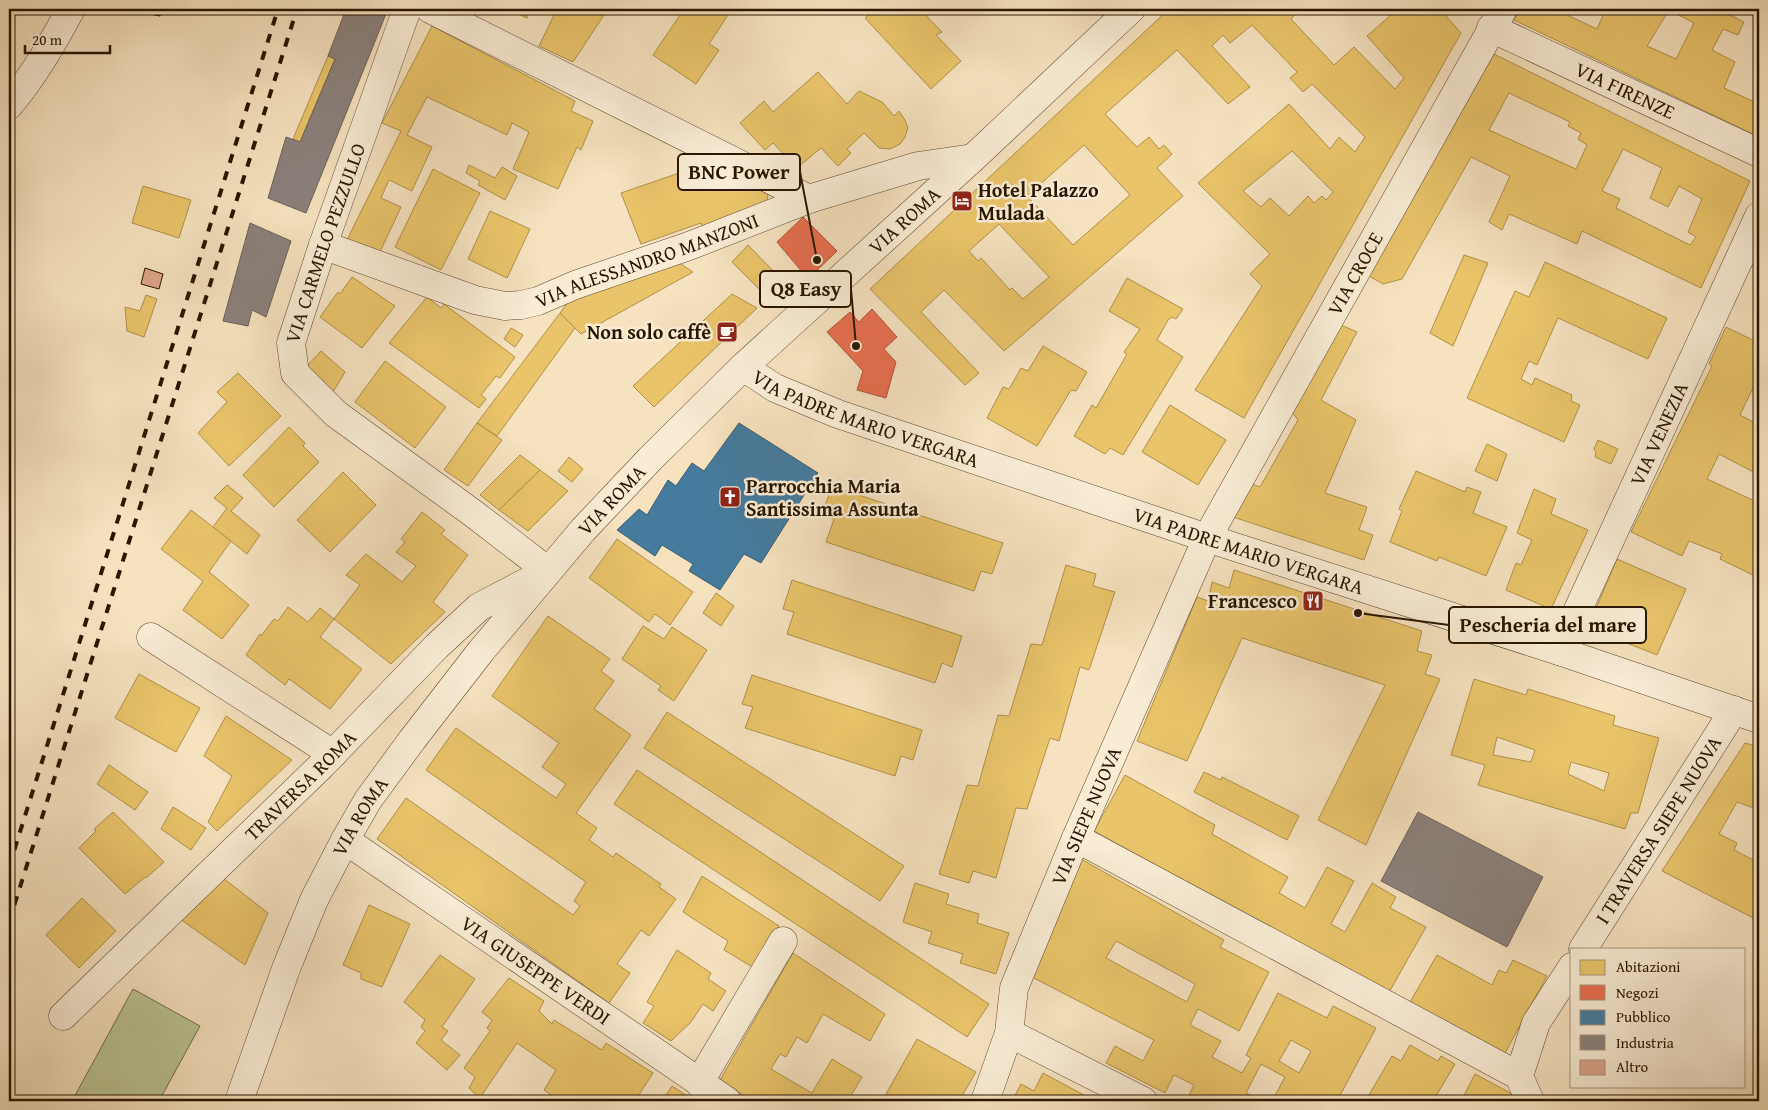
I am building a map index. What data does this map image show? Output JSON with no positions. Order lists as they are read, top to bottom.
{
  "streets": {
    "street": [
      "VIA FIRENZE",
      "VIA ROMA",
      "VIA CARMELO PEZZULLO",
      "VIA ALESSANDRO MANZONI",
      "VIA CROCE",
      "VIA PADRE MARIO VERGARA",
      "VIA VENEZIA",
      "TRAVERSA ROMA",
      "VIA SIEPE NUOVA",
      "I TRAVERSA SIEPE NUOVA",
      "VIA GIUSEPPE VERDI"
    ]
  },
  "crossings": [
    ["VIA FIRENZE", "VIA CROCE"],
    ["VIA ROMA", "VIA CARMELO PEZZULLO"],
    ["VIA ROMA", "VIA ALESSANDRO MANZONI"],
    ["VIA ROMA", "VIA PADRE MARIO VERGARA"],
    ["VIA ROMA", "TRAVERSA ROMA"],
    ["VIA ROMA", "VIA GIUSEPPE VERDI"],
    ["VIA CARMELO PEZZULLO", "VIA ALESSANDRO MANZONI"],
    ["VIA CARMELO PEZZULLO", "TRAVERSA ROMA"],
    ["VIA CROCE", "VIA PADRE MARIO VERGARA"],
    ["VIA CROCE", "VIA SIEPE NUOVA"],
    ["VIA PADRE MARIO VERGARA", "VIA VENEZIA"],
    ["VIA PADRE MARIO VERGARA", "VIA SIEPE NUOVA"],
    ["VIA PADRE MARIO VERGARA", "I TRAVERSA SIEPE NUOVA"]
  ],
  "places": {
    "hotel": ["Hotel Palazzo Mulada"],
    "other": ["BNC Power", "Q8 Easy", "Pescheria del mare"],
    "cafe": ["Non solo caffè"],
    "church": ["Parrocchia Maria Santissima Assunta"],
    "restaurant": ["Francesco"]
  },
  "legend": [
    "Abitazioni",
    "Negozi",
    "Pubblico",
    "Industria",
    "Altro"
  ],
  "scale_bar": "20 m"
}
